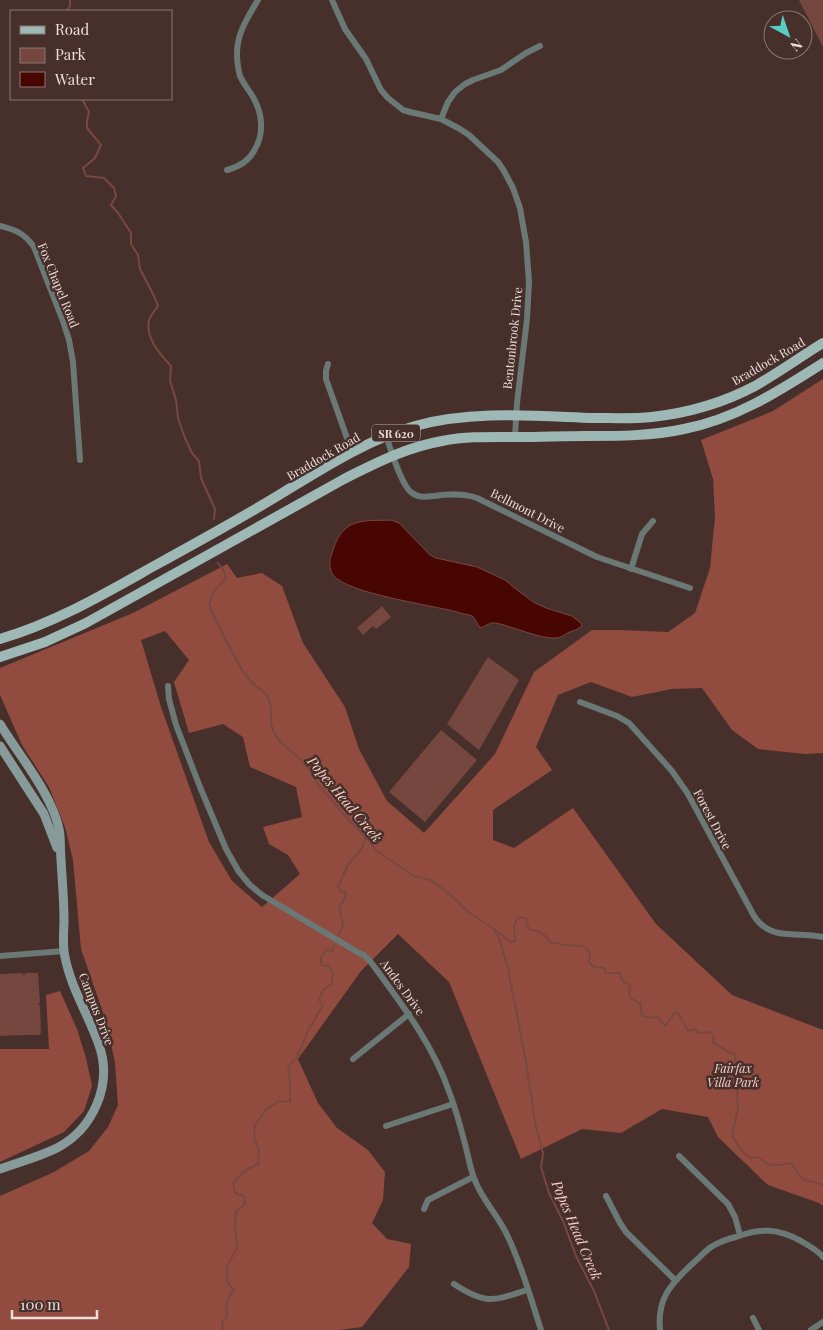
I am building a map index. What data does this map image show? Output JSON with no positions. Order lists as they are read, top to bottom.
{
  "streets": {
    "main road": ["Braddock Road", "SR 620"],
    "street": [
      "Fox Chapel Road",
      "Bentonbrook Drive",
      "Bellmont Drive",
      "Forest Drive",
      "Andes Drive",
      "Campus Drive"
    ]
  },
  "crossings": [
    ["Bentonbrook Drive", "Braddock Road"],
    ["Bentonbrook Drive", "SR 620"],
    ["Braddock Road", "Bellmont Drive"],
    ["SR 620", "Bellmont Drive"]
  ],
  "water": ["Popes Head Creek"],
  "parks": ["Fairfax Villa Park"],
  "legend": ["Road", "Park", "Water"],
  "scale_bar": "100 m",
  "north": "bottom right"
}
